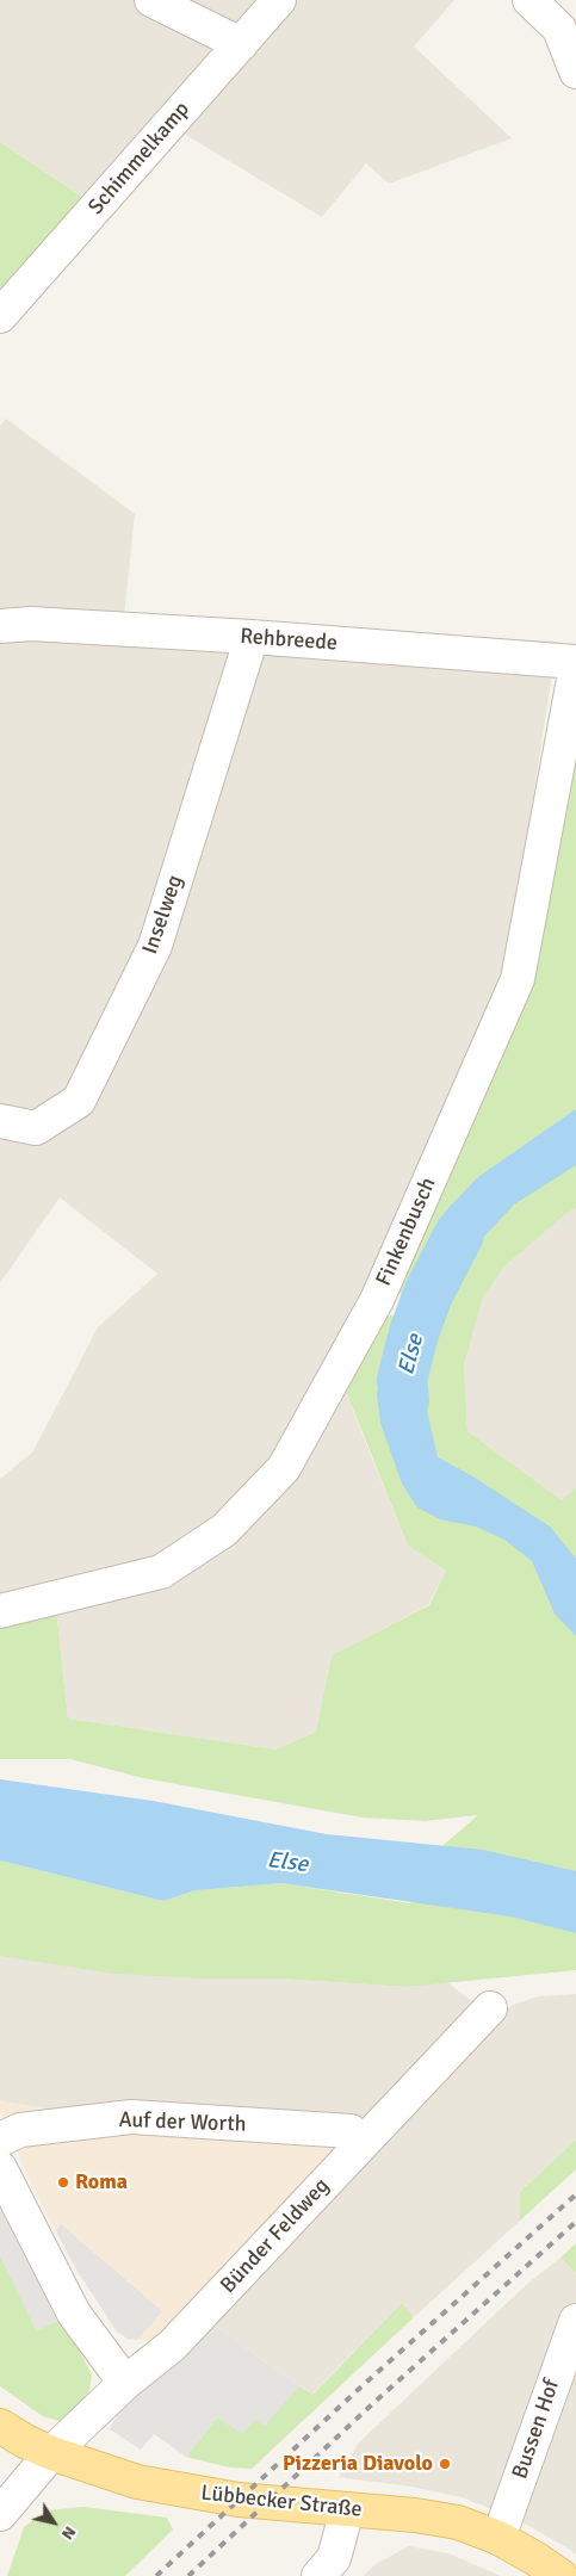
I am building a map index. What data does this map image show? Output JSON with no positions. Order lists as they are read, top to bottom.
{
  "streets": {
    "main road": ["Lübbecker Straße"],
    "street": [
      "Schimmelkamp",
      "Rehbreede",
      "Inselweg",
      "Finkenbusch",
      "Auf der Worth",
      "Bünder Feldweg",
      "Bussen Hof"
    ]
  },
  "crossings": [
    ["Rehbreede", "Inselweg"],
    ["Auf der Worth", "Bünder Feldweg"],
    ["Bünder Feldweg", "Lübbecker Straße"],
    ["Bussen Hof", "Lübbecker Straße"]
  ],
  "water": ["Else"],
  "places": ["Roma", "Pizzeria Diavolo"],
  "north": "bottom right"
}
